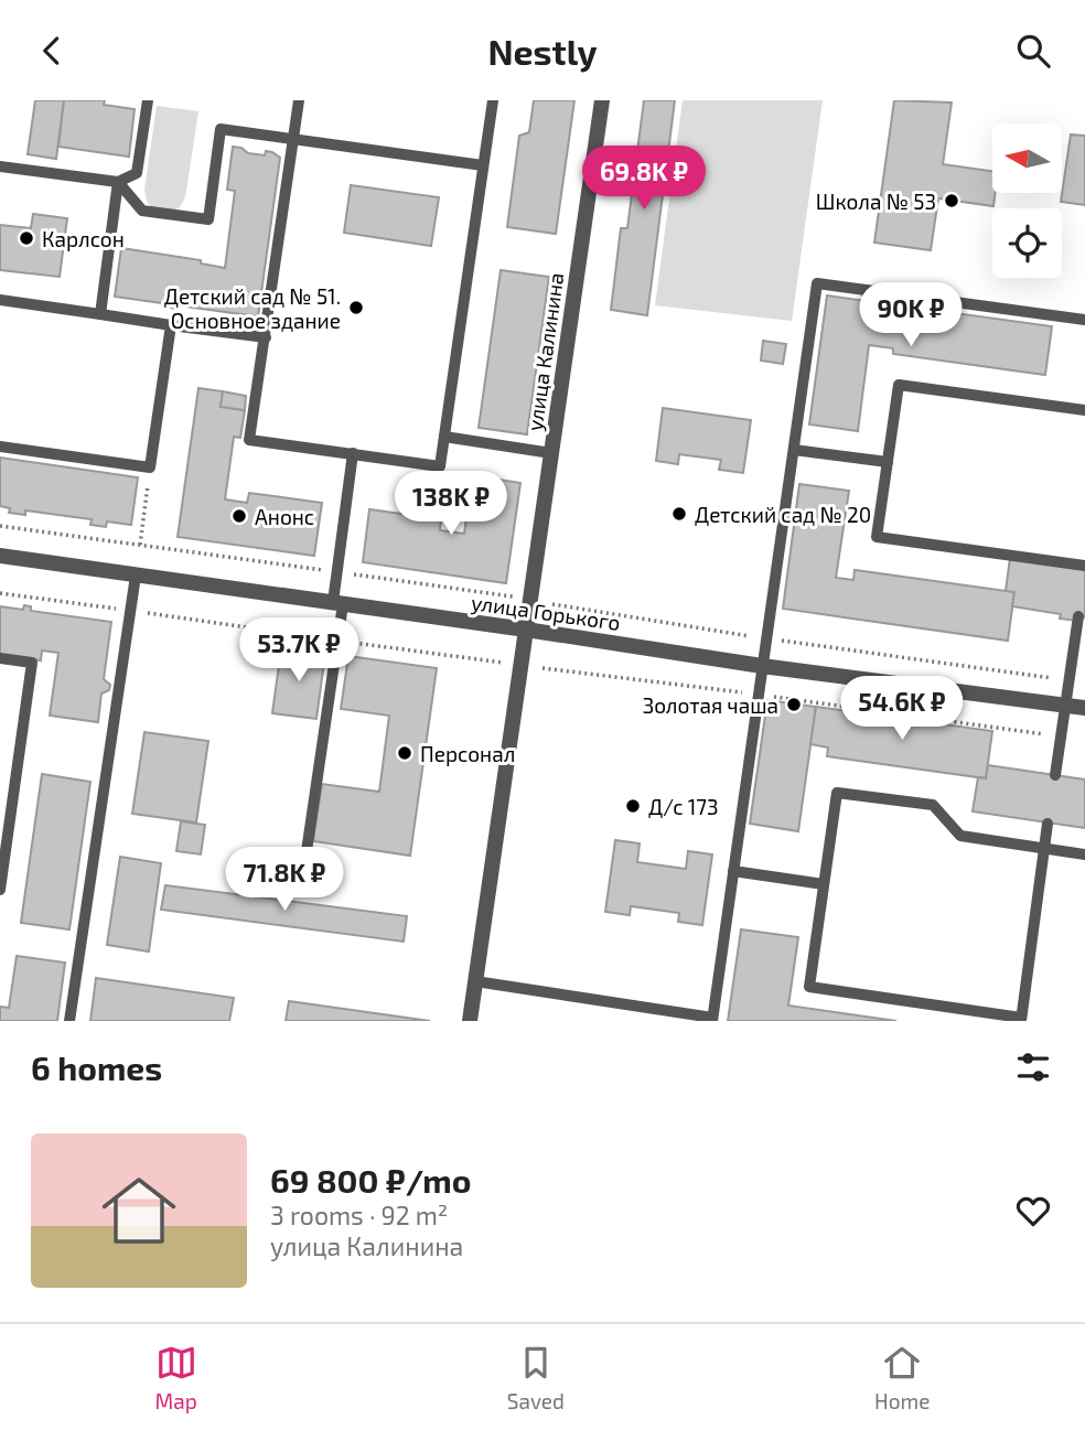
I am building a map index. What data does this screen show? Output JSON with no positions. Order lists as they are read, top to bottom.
{
  "streets": {
    "street": ["улица Калинина", "улица Горького"]
  },
  "crossings": [
    ["улица Калинина", "улица Горького"]
  ],
  "places": [
    "Школа № 53",
    "Карлсон",
    "Детский сад № 51. Основное здание",
    "Детский сад № 20",
    "Анонс",
    "Золотая чаша",
    "Персонал",
    "Д/с 173"
  ],
  "north": "left",
  "page": {
    "header": "Nestly",
    "price": [
      "69.8K ₽",
      "90K ₽",
      "138K ₽",
      "53.7K ₽",
      "54.6K ₽",
      "71.8K ₽"
    ],
    "heading": "6 homes",
    "list": [
      {
        "name": "69 800 ₽/mo",
        "note": "3 rooms · 92 m² · улица Калинина"
      }
    ],
    "tabs": ["Map", "Saved", "Home"]
  }
}
